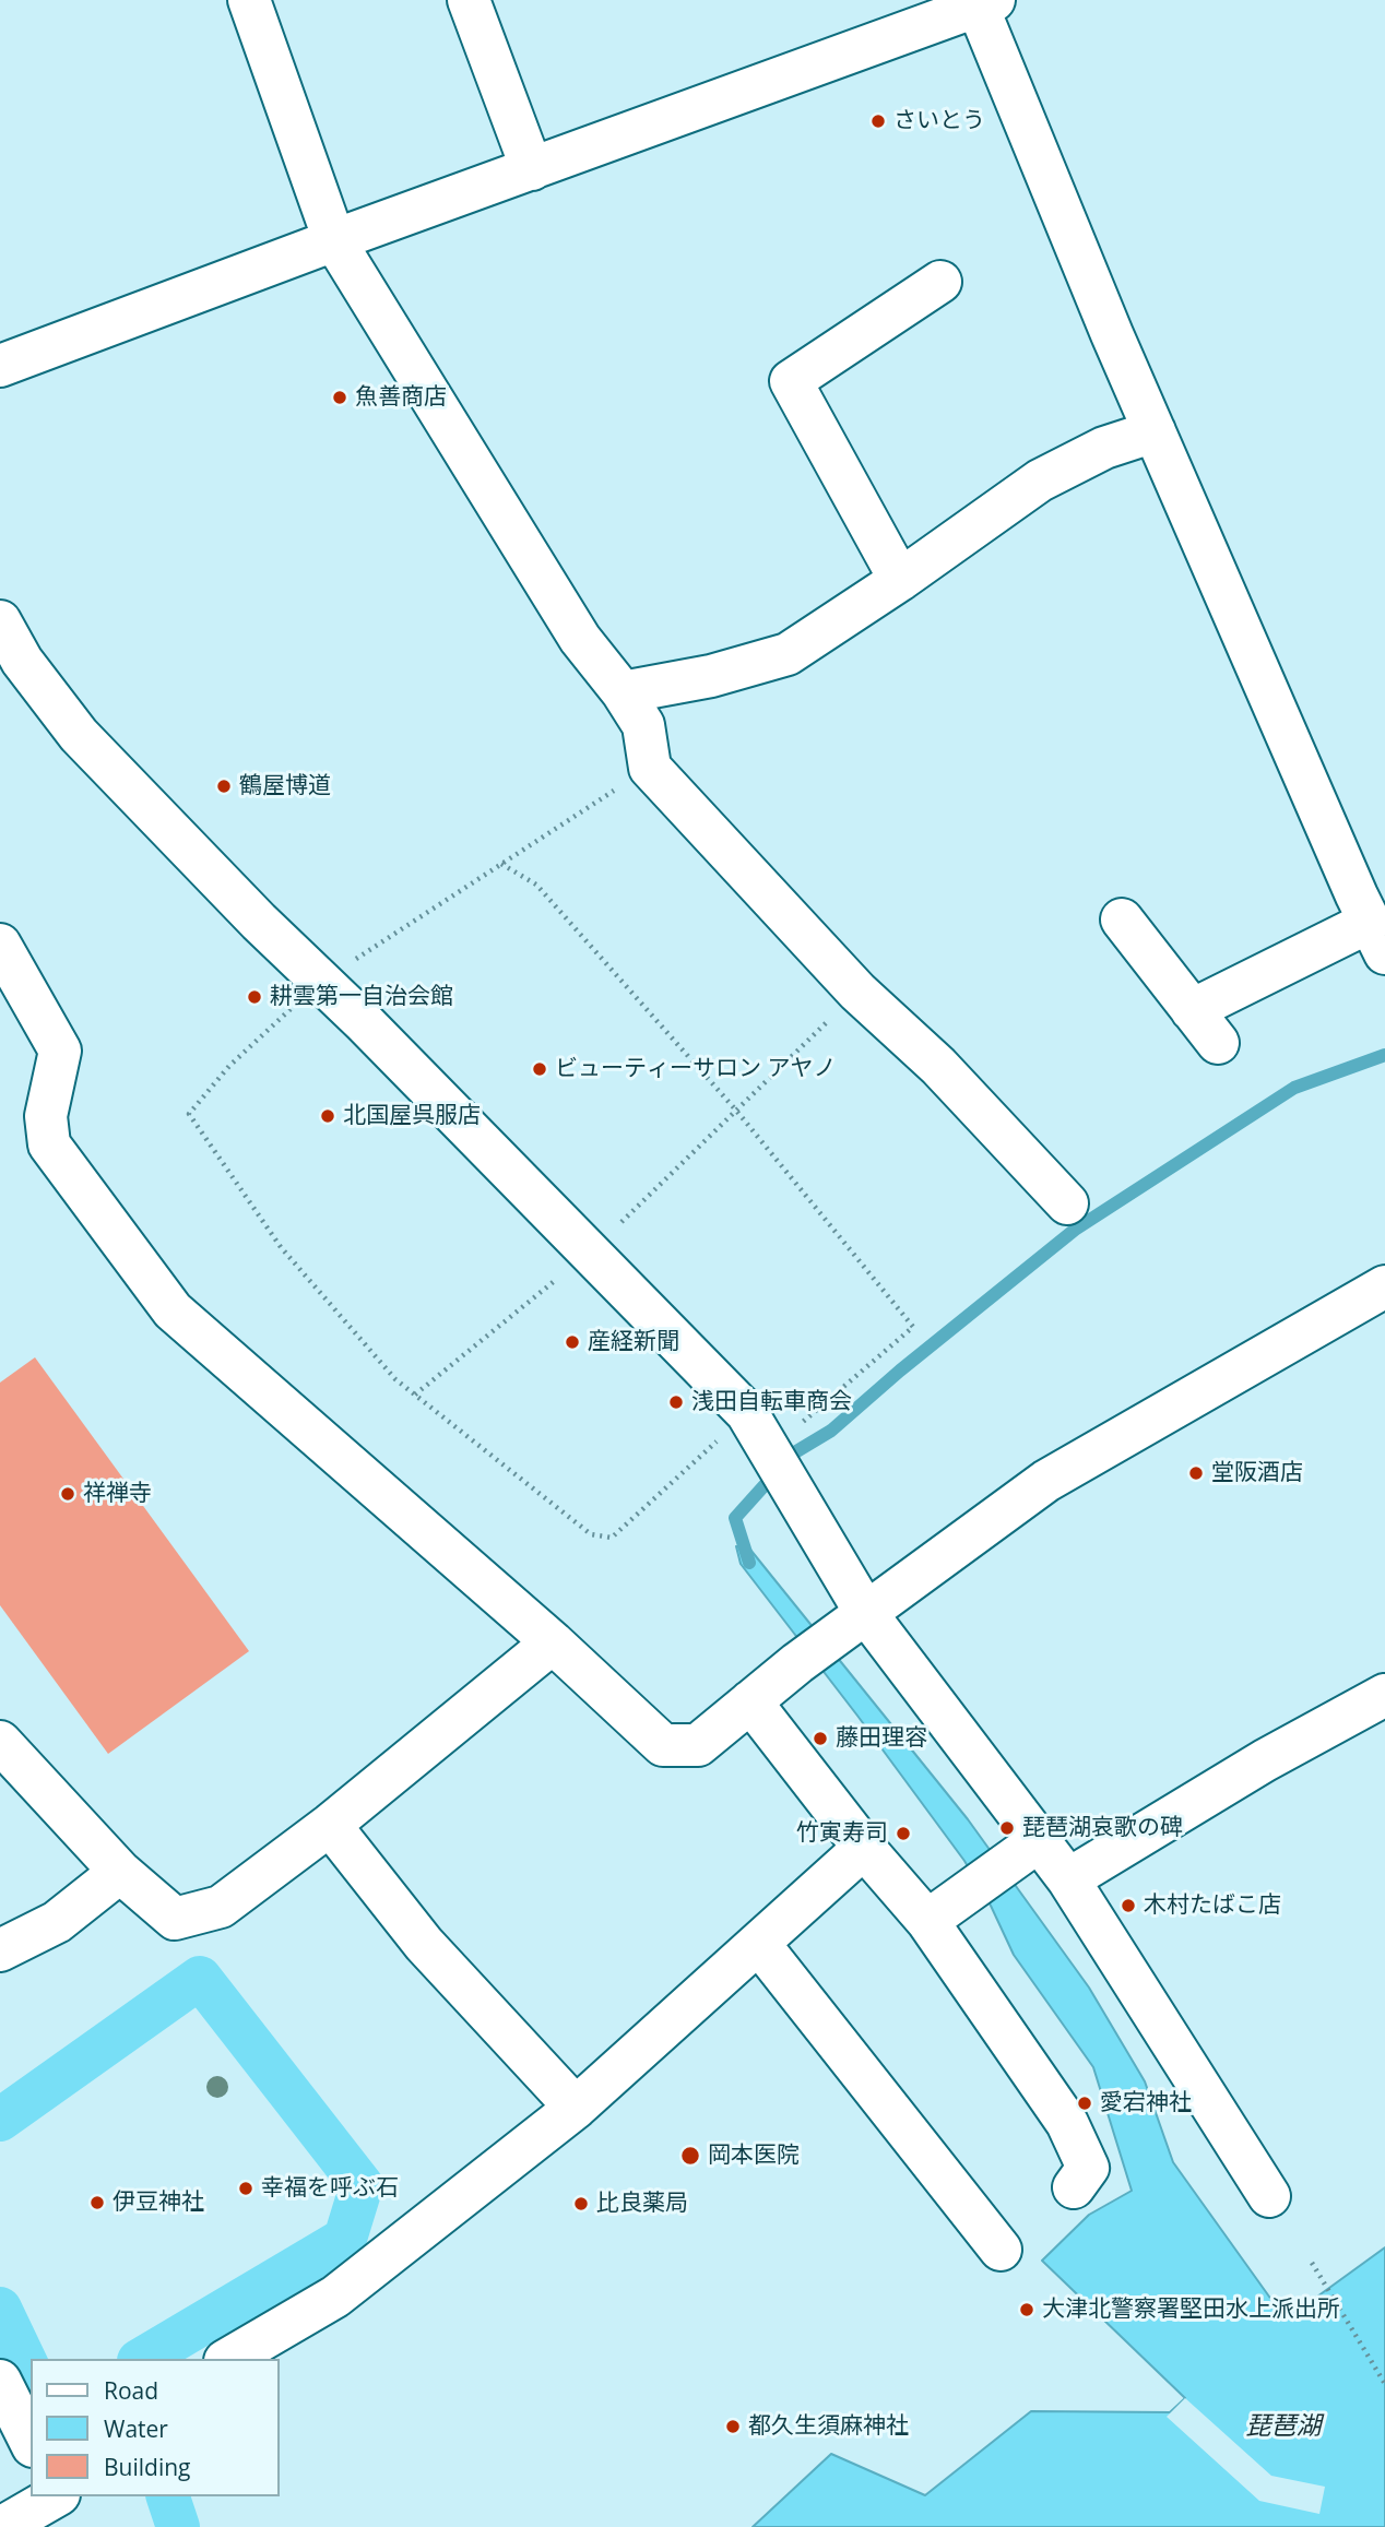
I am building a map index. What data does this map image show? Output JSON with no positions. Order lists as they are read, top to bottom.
{
  "water": ["琵琶湖"],
  "places": [
    "さいとう",
    "魚善商店",
    "鶴屋博道",
    "耕雲第一自治会館",
    "ビューティーサロン アヤノ",
    "北国屋呉服店",
    "産経新聞",
    "浅田自転車商会",
    "堂阪酒店",
    "祥禅寺",
    "藤田理容",
    "琵琶湖哀歌の碑",
    "竹寅寿司",
    "木村たばこ店",
    "愛宕神社",
    "岡本医院",
    "幸福を呼ぶ石",
    "伊豆神社",
    "比良薬局",
    "大津北警察署堅田水上派出所",
    "都久生須麻神社"
  ],
  "legend": ["Road", "Water", "Building"]
}
